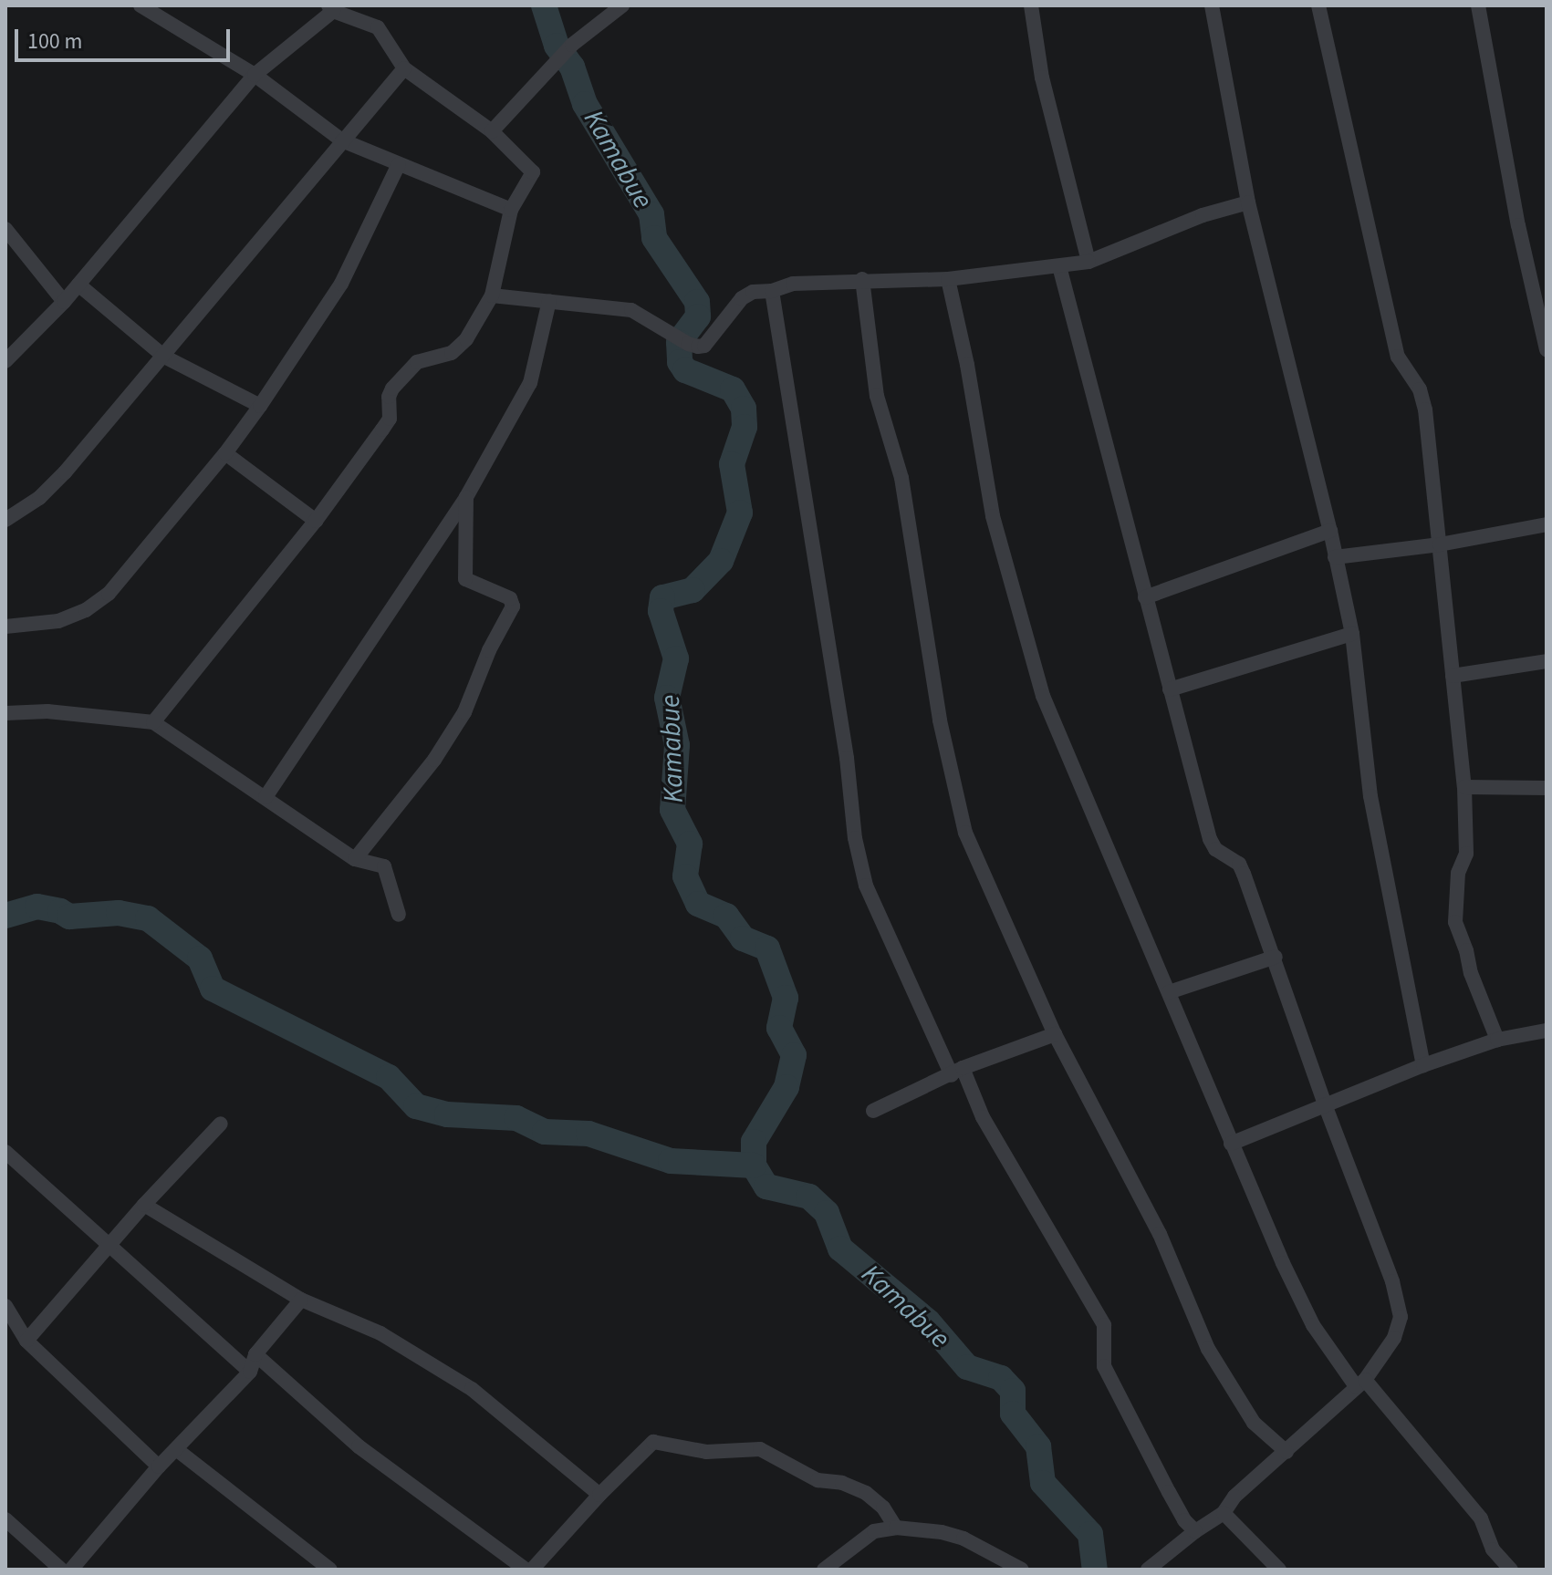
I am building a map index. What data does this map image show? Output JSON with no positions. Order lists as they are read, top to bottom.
{
  "water": ["Kamabue"],
  "scale_bar": "100 m"
}
